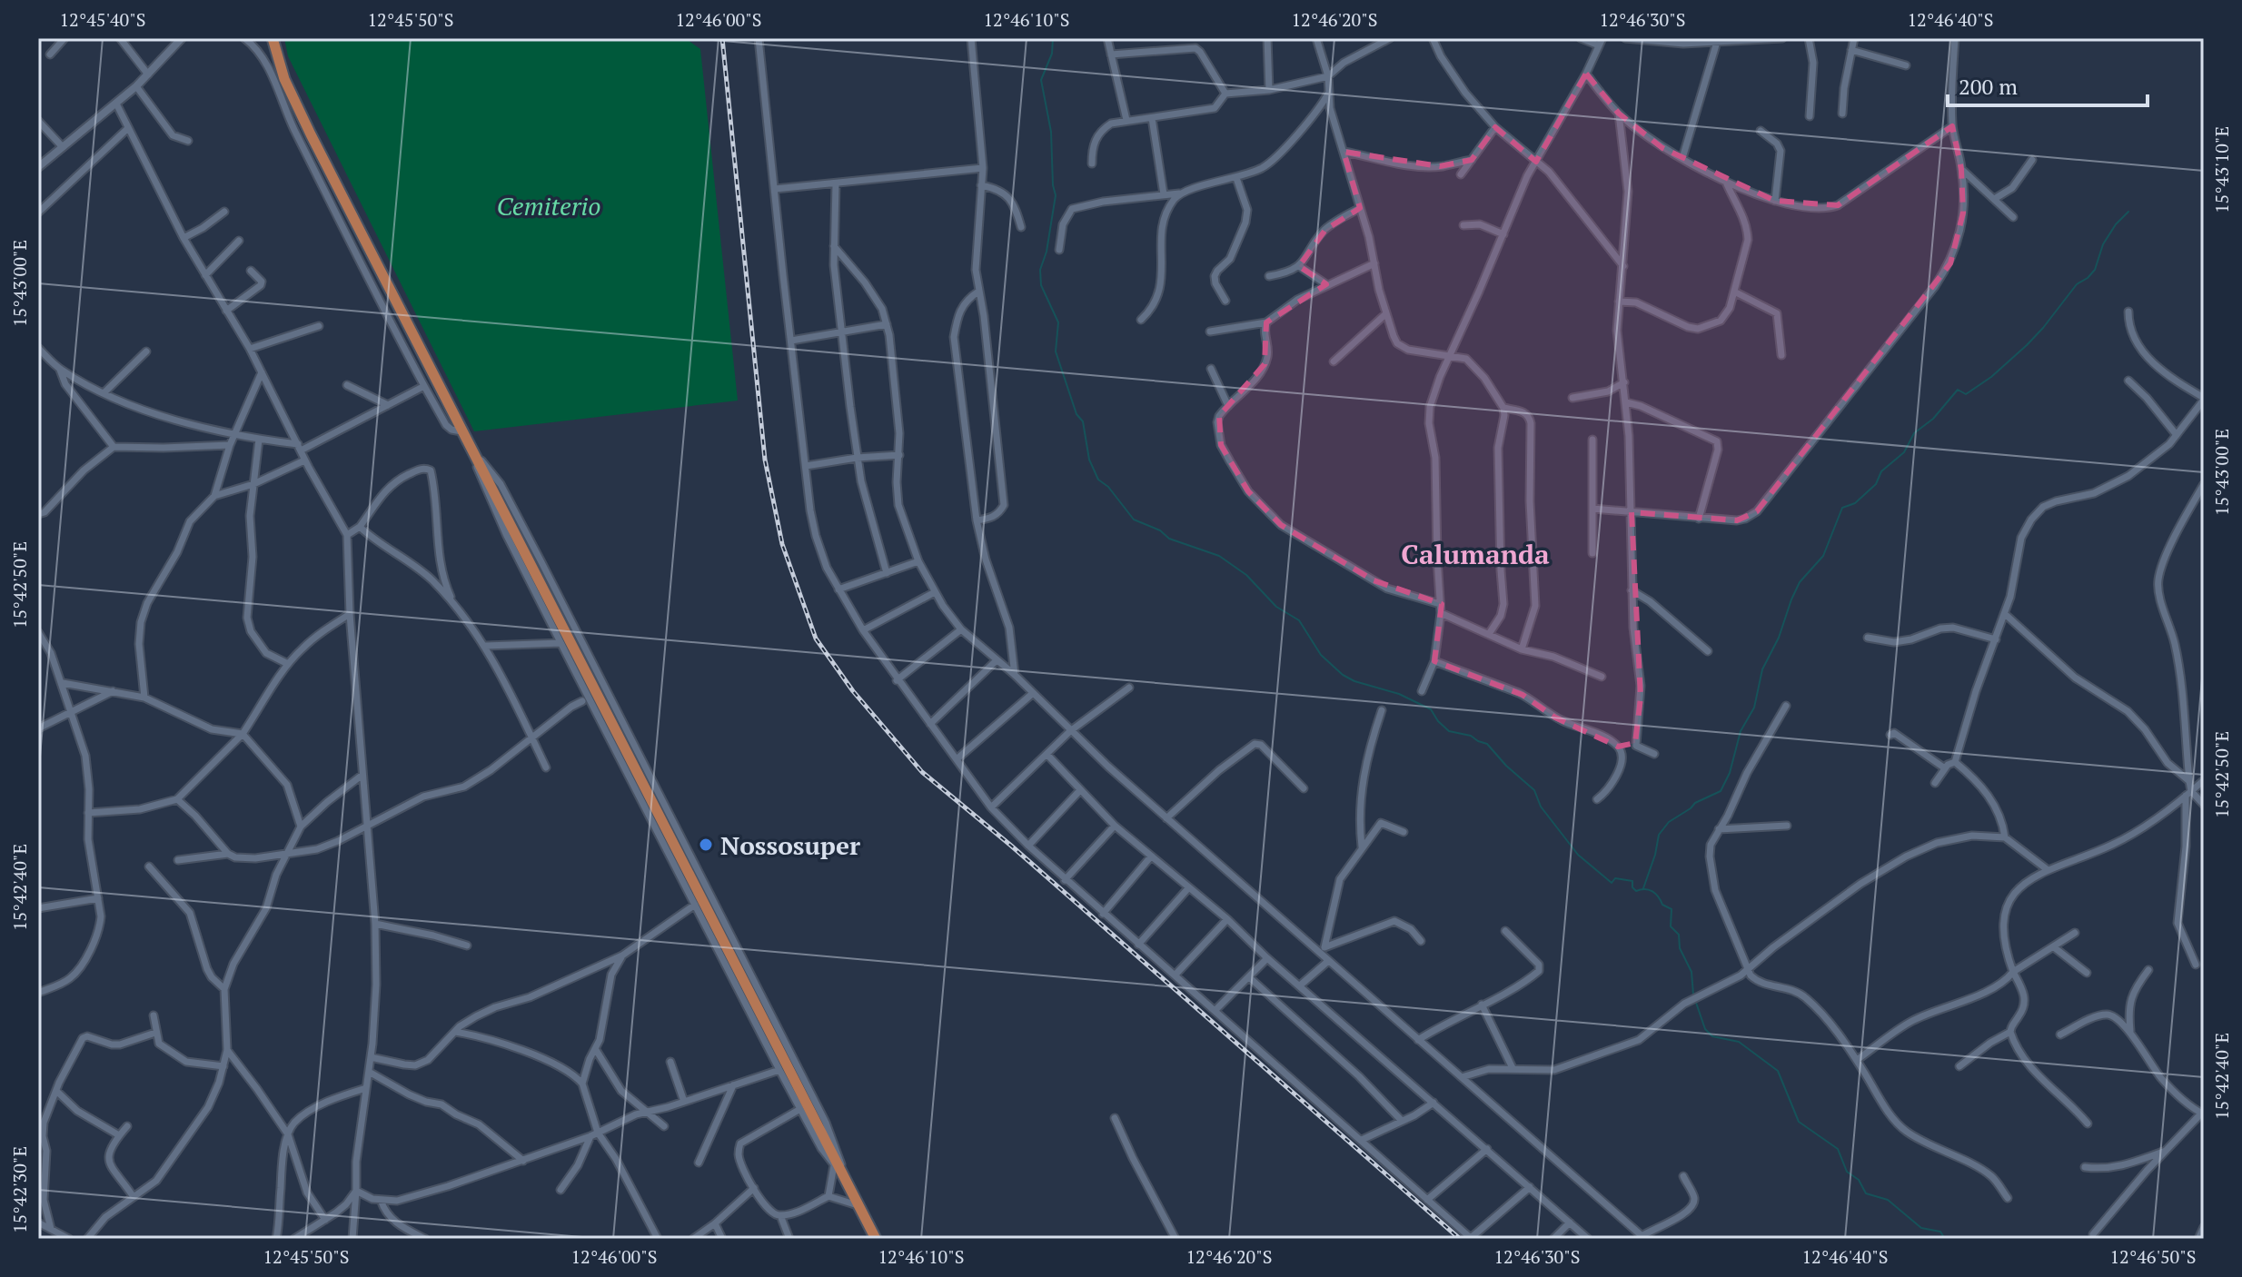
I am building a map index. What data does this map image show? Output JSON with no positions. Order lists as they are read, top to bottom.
{
  "districts": ["Calumanda"],
  "parks": ["Cemiterio"],
  "places": ["Nossosuper"],
  "scale_bar": "200 m",
  "coordinates": [
    "12°45'40\"S",
    "12°45'50\"S",
    "12°46'00\"S",
    "12°46'10\"S",
    "12°46'20\"S",
    "12°46'30\"S",
    "12°46'40\"S",
    "15°43'10\"E",
    "15°43'00\"E",
    "15°42'50\"E",
    "15°42'40\"E",
    "15°42'30\"E",
    "12°46'50\"S"
  ]
}
